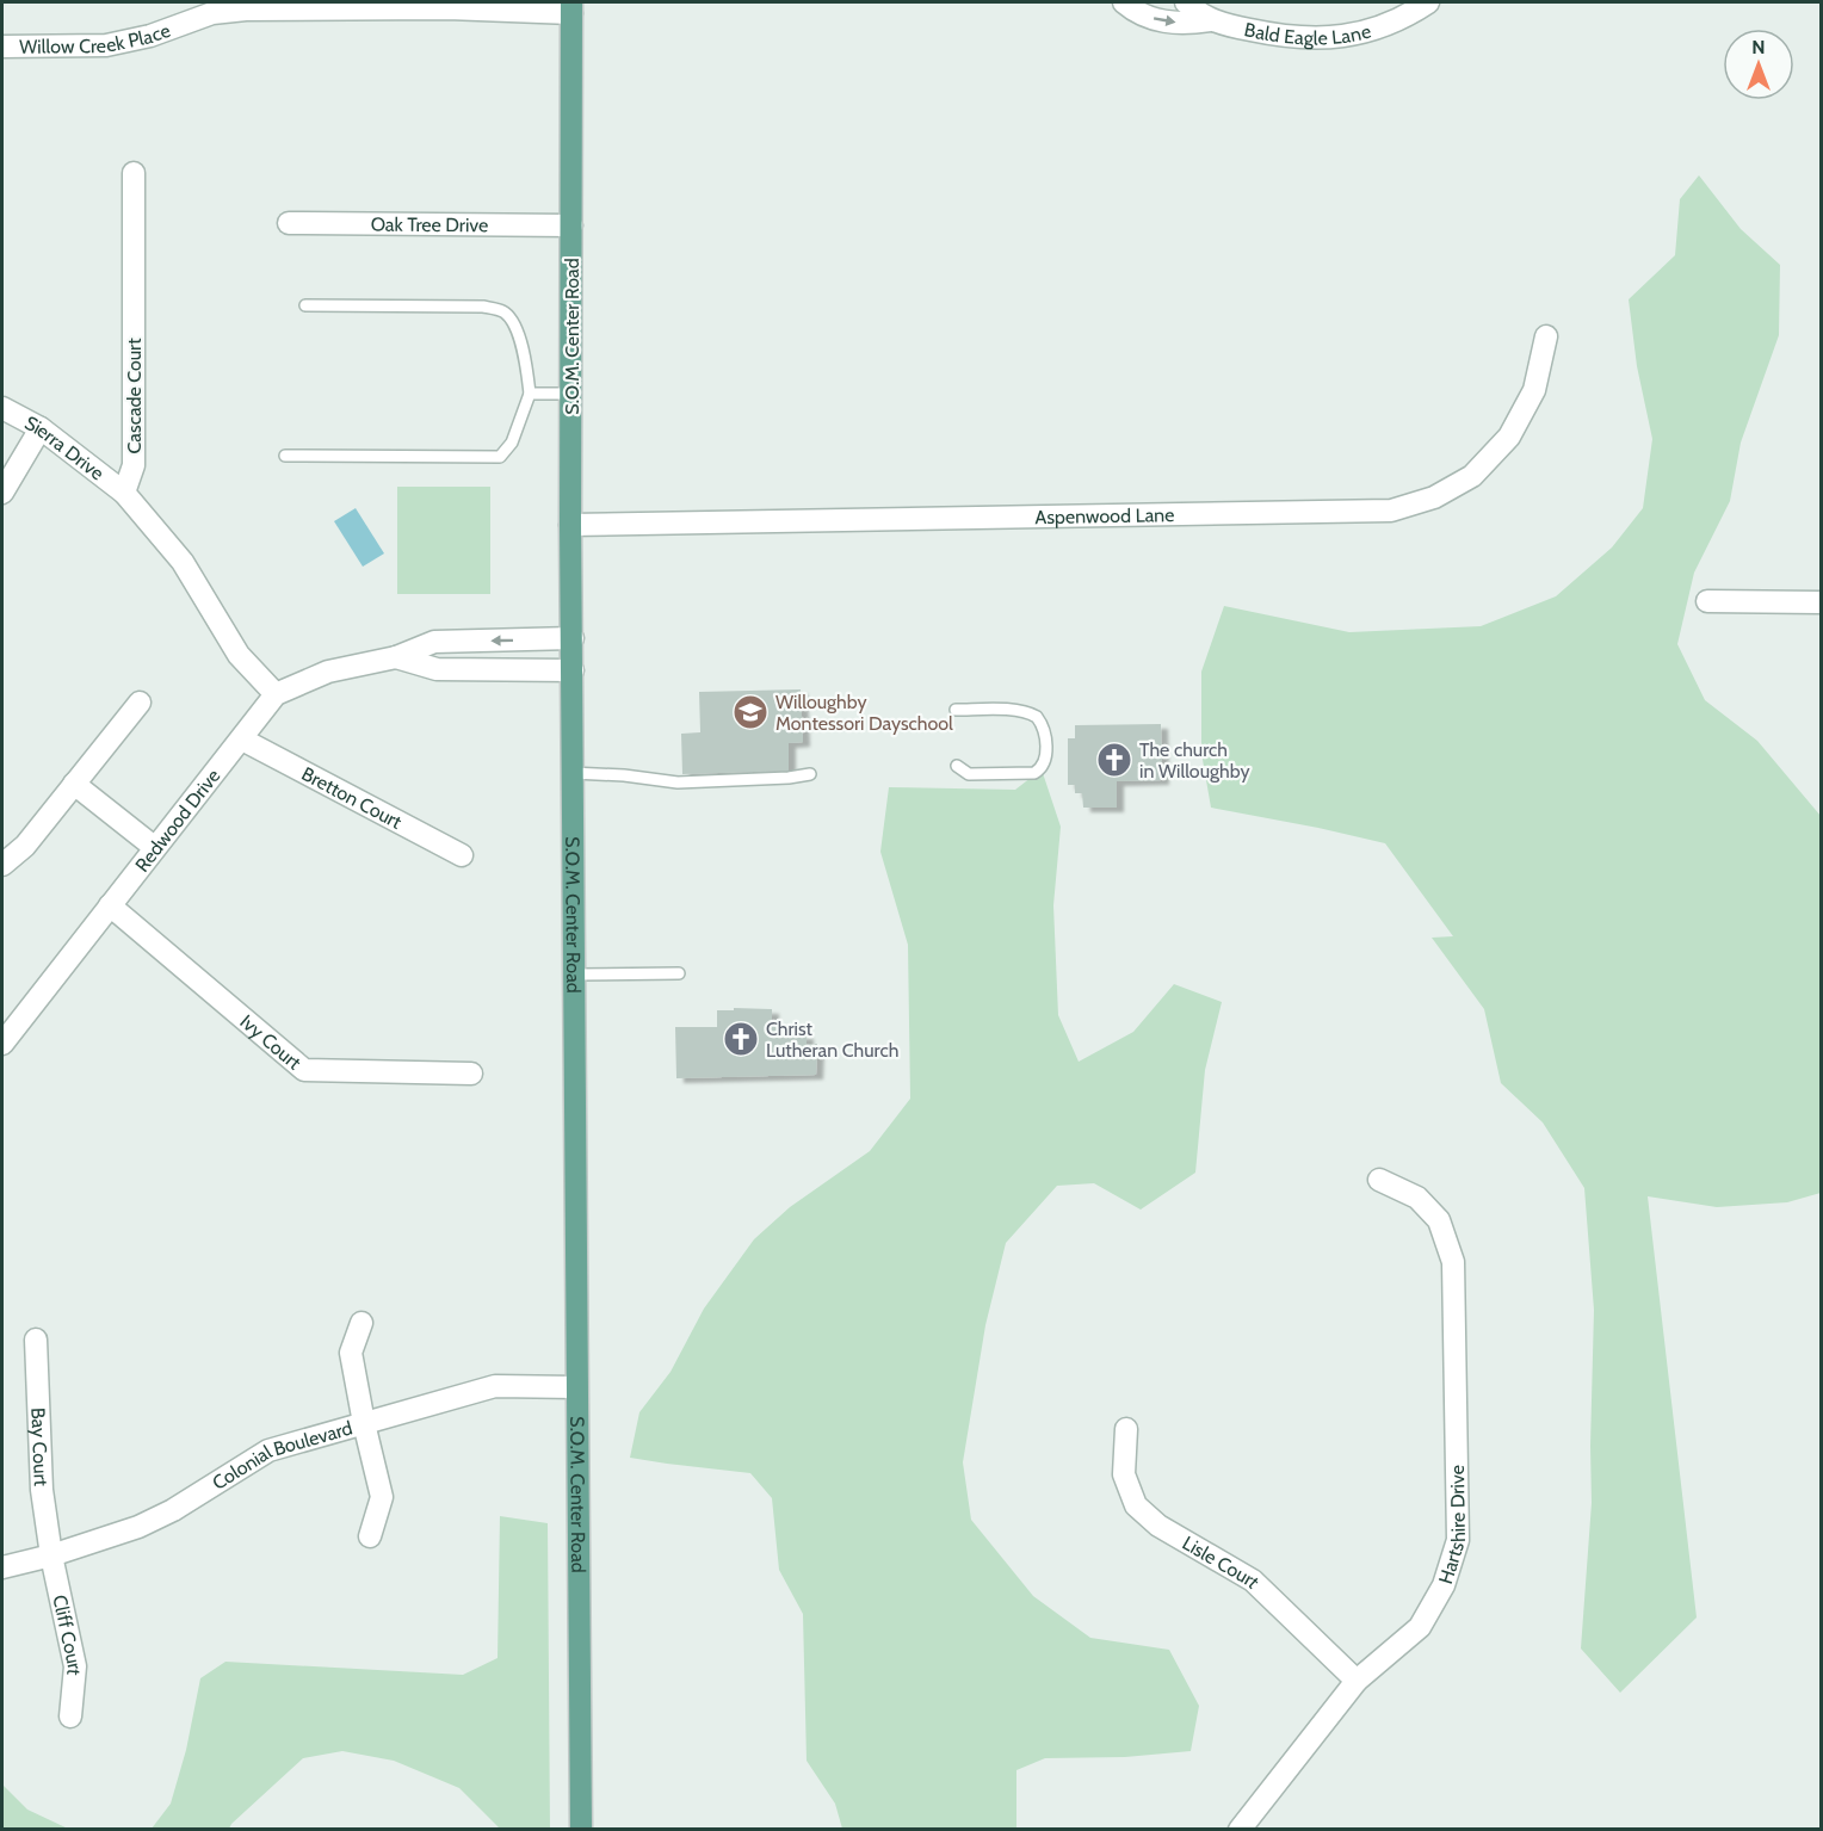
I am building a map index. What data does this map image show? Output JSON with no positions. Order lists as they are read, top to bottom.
{
  "streets": {
    "main road": ["S.O.M. Center Road"],
    "street": [
      "Bald Eagle Lane",
      "Willow Creek Place",
      "Oak Tree Drive",
      "Cascade Court",
      "Sierra Drive",
      "Aspenwood Lane",
      "Bretton Court",
      "Redwood Drive",
      "Ivy Court",
      "Bay Court",
      "Colonial Boulevard",
      "Hartshire Drive",
      "Lisle Court",
      "Cliff Court"
    ]
  },
  "crossings": [
    ["Willow Creek Place", "S.O.M. Center Road"],
    ["Oak Tree Drive", "S.O.M. Center Road"],
    ["S.O.M. Center Road", "Aspenwood Lane"],
    ["S.O.M. Center Road", "Redwood Drive"],
    ["S.O.M. Center Road", "Colonial Boulevard"],
    ["Cascade Court", "Sierra Drive"],
    ["Bretton Court", "Redwood Drive"],
    ["Redwood Drive", "Ivy Court"],
    ["Bay Court", "Colonial Boulevard"],
    ["Bay Court", "Cliff Court"],
    ["Colonial Boulevard", "Cliff Court"],
    ["Hartshire Drive", "Lisle Court"]
  ],
  "places": {
    "school or university": ["Willoughby Montessori Dayschool"],
    "church": ["The church in Willoughby", "Christ Lutheran Church"]
  },
  "north": "top"
}
